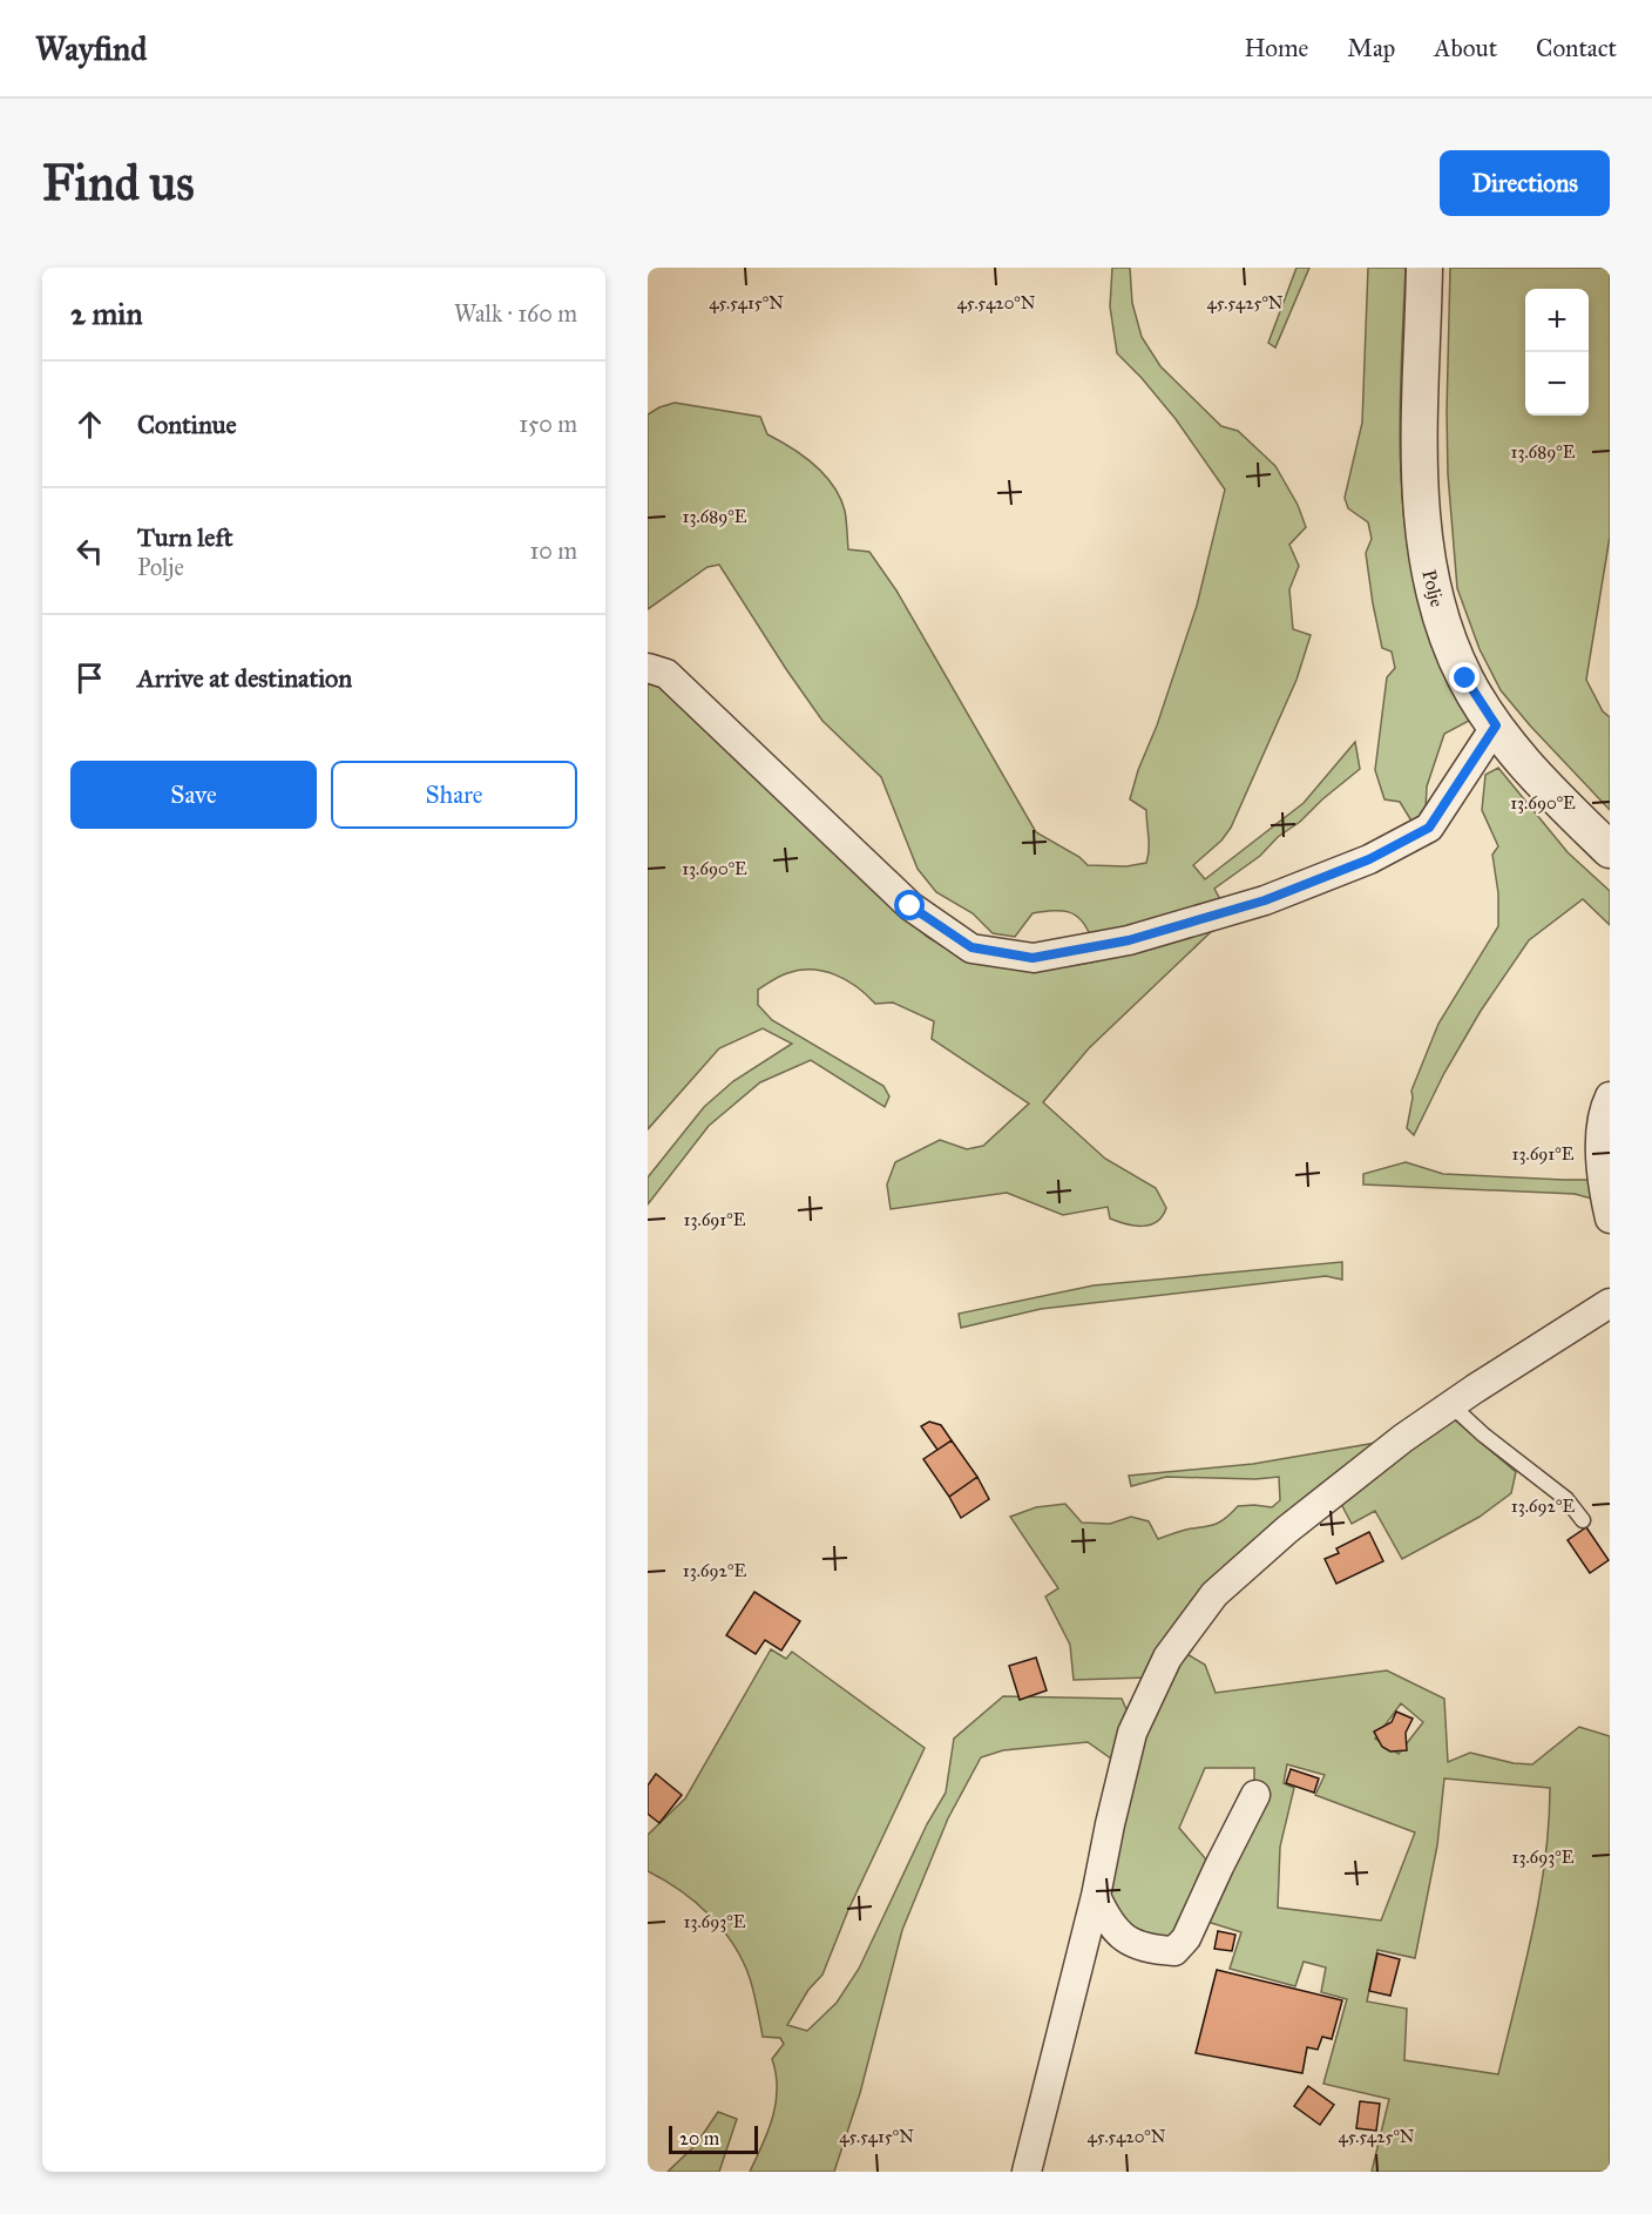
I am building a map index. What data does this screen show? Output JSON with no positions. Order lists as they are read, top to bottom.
{
  "streets": {
    "street": ["Polje"]
  },
  "scale_bar": "20 m",
  "page": {
    "header": "Wayfind",
    "nav": [
      "Home",
      "Map",
      "About",
      "Contact"
    ],
    "buttons": [
      "Directions",
      ["Save", "Share"]
    ],
    "title": "Find us",
    "heading": ["2 min", "Walk · 160 m"],
    "map_buttons": ["+", "−"],
    "list": [
      ["Continue", "150 m"],
      ["Turn left", "Polje", "10 m"],
      "Arrive at destination"
    ],
    "scale": "20 m"
  },
  "coordinates": [
    "45.5415°N",
    "45.5420°N",
    "45.5425°N",
    "13.689°E",
    "13.690°E",
    "13.691°E",
    "13.692°E",
    "13.693°E"
  ]
}
